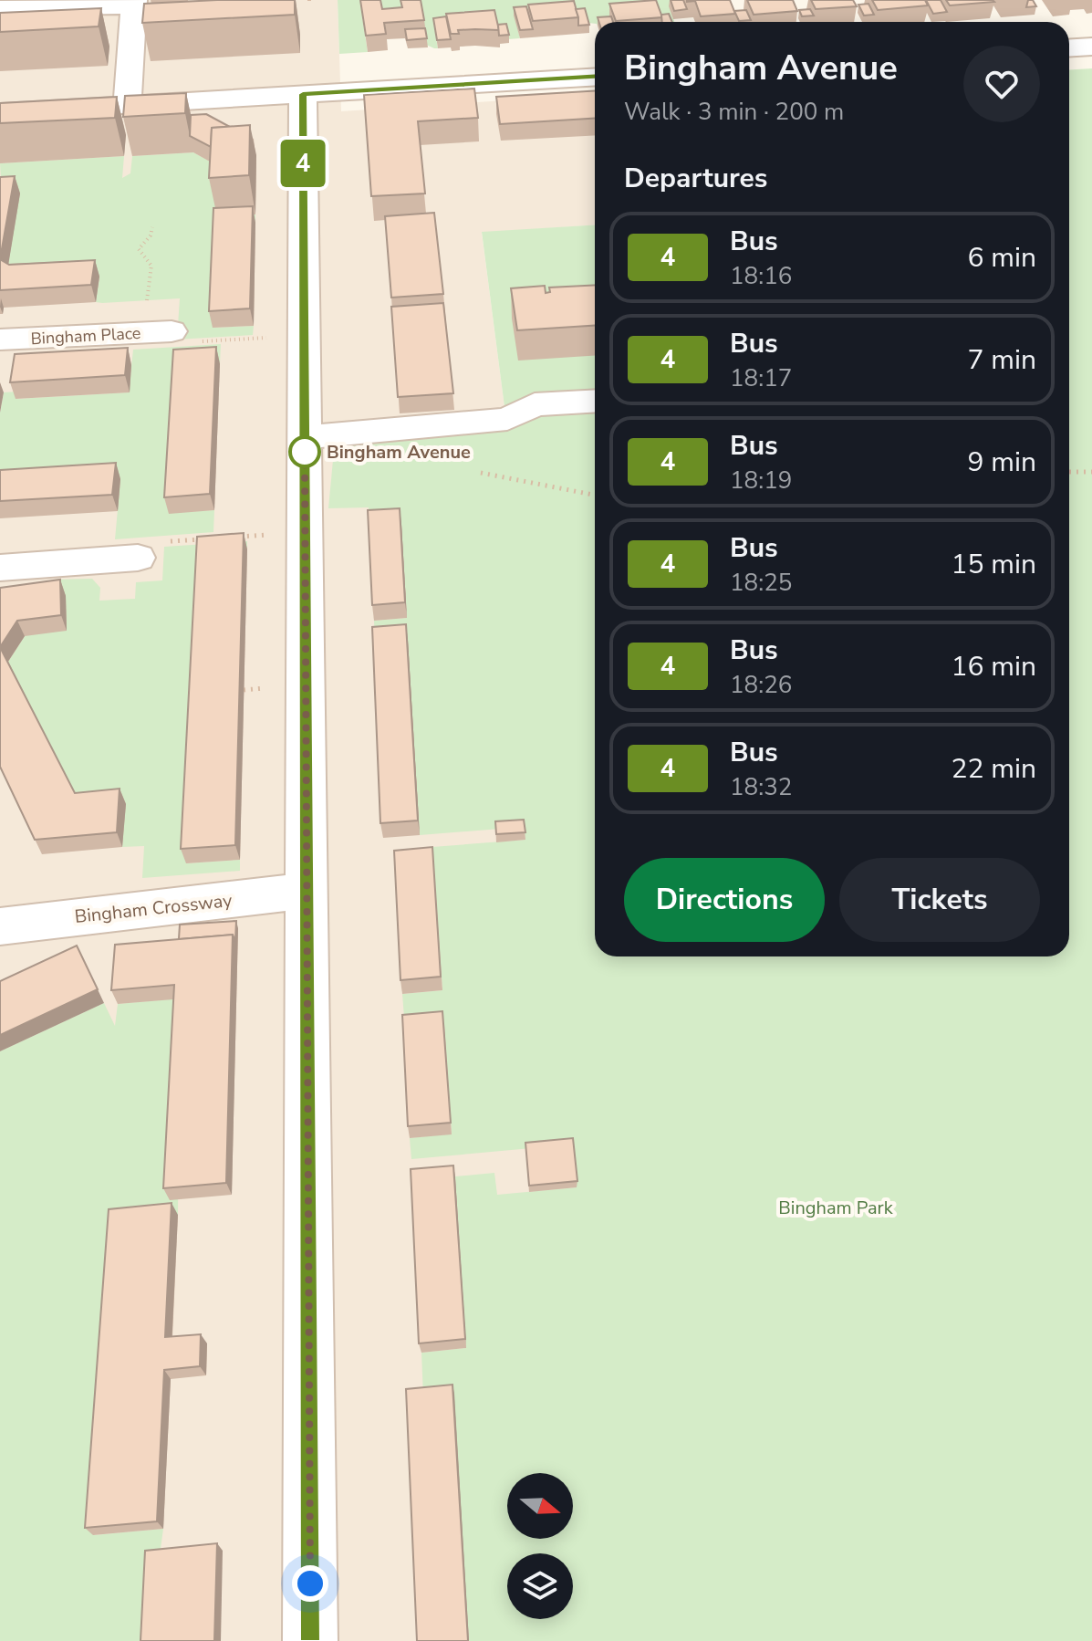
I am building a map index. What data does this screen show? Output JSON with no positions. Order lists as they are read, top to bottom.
{
  "streets": {
    "street": ["Bingham Place", "Bingham Crossway"]
  },
  "parks": ["Bingham Park"],
  "places": ["Bingham Avenue"],
  "lines": ["bus line 4"],
  "north": "right",
  "page": {
    "on_map": "4",
    "heading": [
      ["Bingham Avenue", "Walk · 3 min · 200 m"],
      "Departures"
    ],
    "list": [
      {
        "mark": "4",
        "name": "Bus",
        "note": "18:16",
        "value": "6 min"
      },
      {
        "mark": "4",
        "name": "Bus",
        "note": "18:17",
        "value": "7 min"
      },
      {
        "mark": "4",
        "name": "Bus",
        "note": "18:19",
        "value": "9 min"
      },
      {
        "mark": "4",
        "name": "Bus",
        "note": "18:25",
        "value": "15 min"
      },
      {
        "mark": "4",
        "name": "Bus",
        "note": "18:26",
        "value": "16 min"
      },
      {
        "mark": "4",
        "name": "Bus",
        "note": "18:32",
        "value": "22 min"
      }
    ],
    "buttons": ["Directions", "Tickets"]
  }
}
